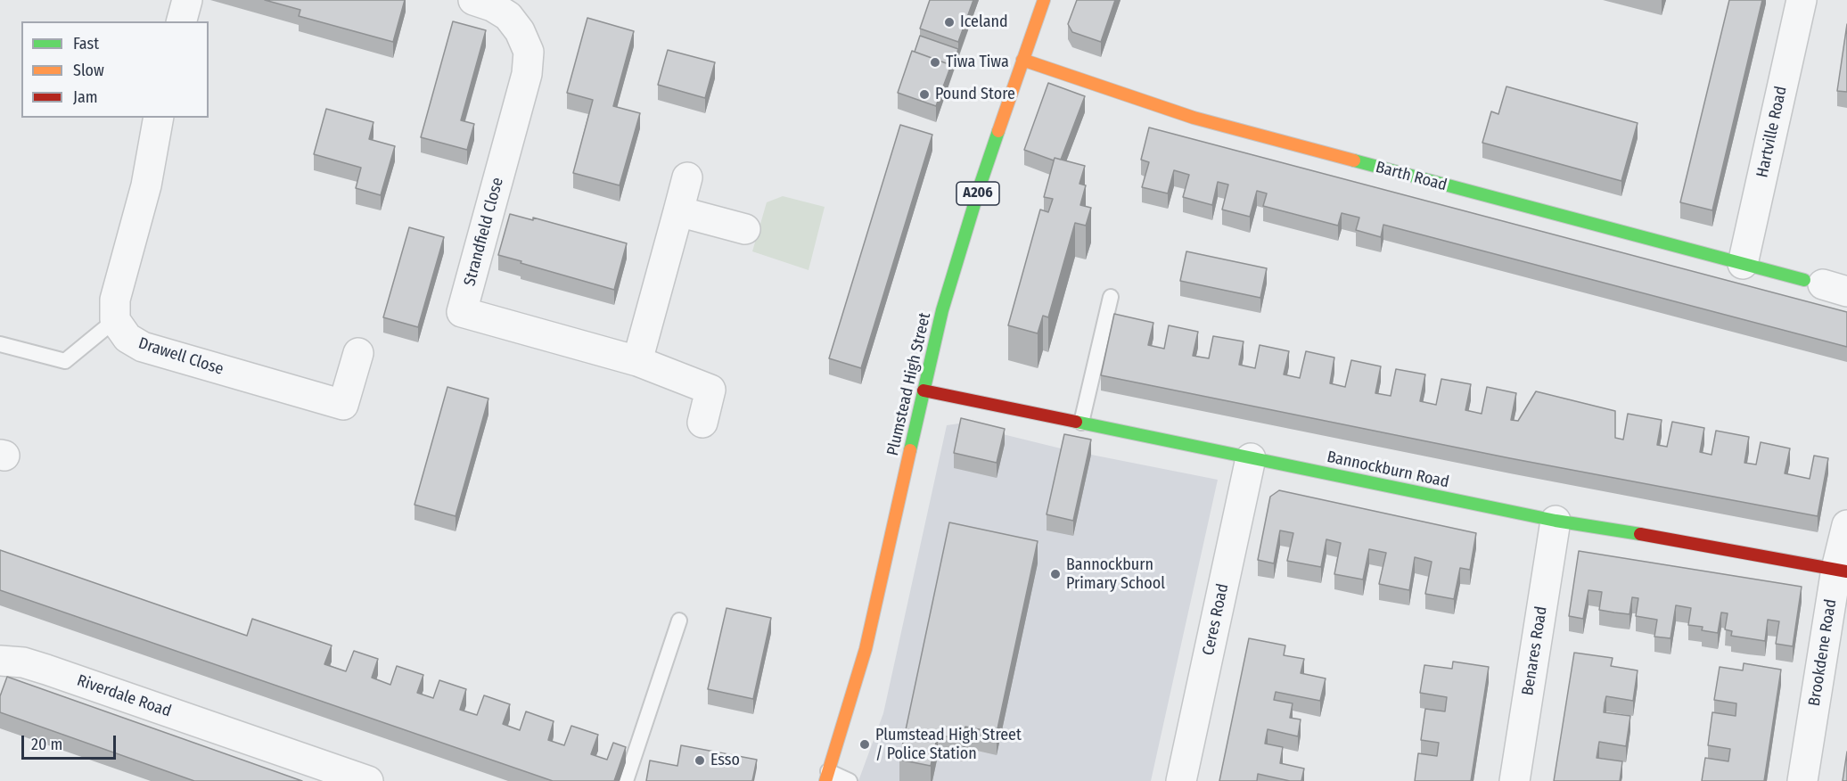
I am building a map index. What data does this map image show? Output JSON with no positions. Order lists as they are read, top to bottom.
{
  "streets": {
    "street": [
      "Hartville Road",
      "Barth Road",
      "A206",
      "Strandfield Close",
      "Drawell Close",
      "Plumstead High Street",
      "Bannockburn Road",
      "Ceres Road",
      "Benares Road",
      "Brookdene Road",
      "Riverdale Road"
    ]
  },
  "crossings": [
    ["Hartville Road", "Barth Road"],
    ["Barth Road", "Plumstead High Street"],
    ["Plumstead High Street", "Bannockburn Road"],
    ["Bannockburn Road", "Ceres Road"],
    ["Bannockburn Road", "Benares Road"],
    ["Bannockburn Road", "Brookdene Road"]
  ],
  "places": [
    "Iceland",
    "Tiwa Tiwa",
    "Pound Store",
    "Bannockburn Primary School",
    "Plumstead High Street / Police Station",
    "Esso"
  ],
  "legend": ["Fast", "Slow", "Jam"],
  "scale_bar": "20 m"
}
